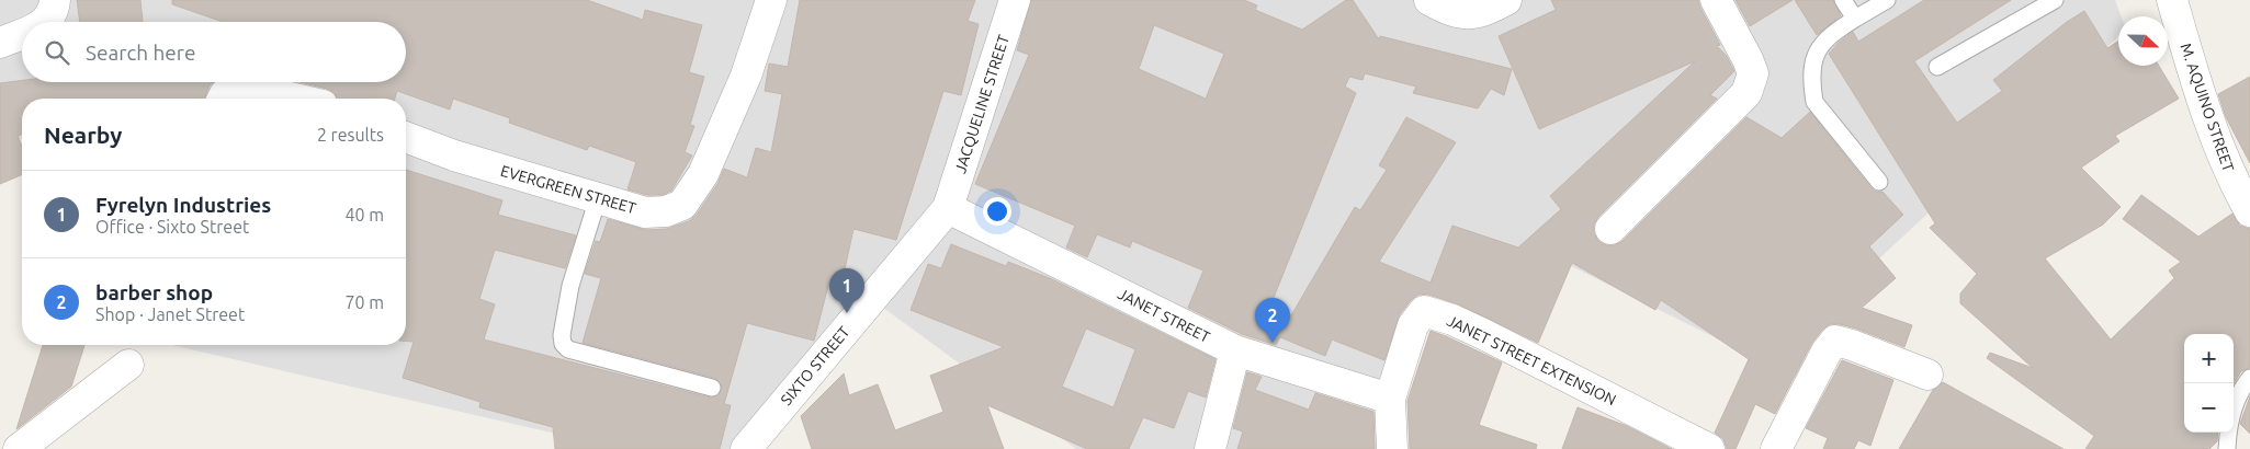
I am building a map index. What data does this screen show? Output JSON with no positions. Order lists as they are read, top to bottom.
{
  "streets": {
    "street": [
      "JACQUELINE STREET",
      "M. AQUINO STREET",
      "EVERGREEN STREET",
      "JANET STREET",
      "JANET STREET EXTENSION",
      "SIXTO STREET"
    ]
  },
  "crossings": [
    ["JACQUELINE STREET", "JANET STREET"],
    ["JACQUELINE STREET", "SIXTO STREET"],
    ["JANET STREET", "JANET STREET EXTENSION"],
    ["JANET STREET", "SIXTO STREET"]
  ],
  "north": "right",
  "page": {
    "search": "Search here",
    "heading": ["Nearby", "2 results"],
    "list": [
      {
        "mark": "1",
        "name": "Fyrelyn Industries",
        "note": "Office · Sixto Street",
        "value": "40 m"
      },
      {
        "mark": "2",
        "name": "barber shop",
        "note": "Shop · Janet Street",
        "value": "70 m"
      }
    ],
    "pins": ["1", "2"],
    "map_buttons": ["+", "−"]
  }
}
